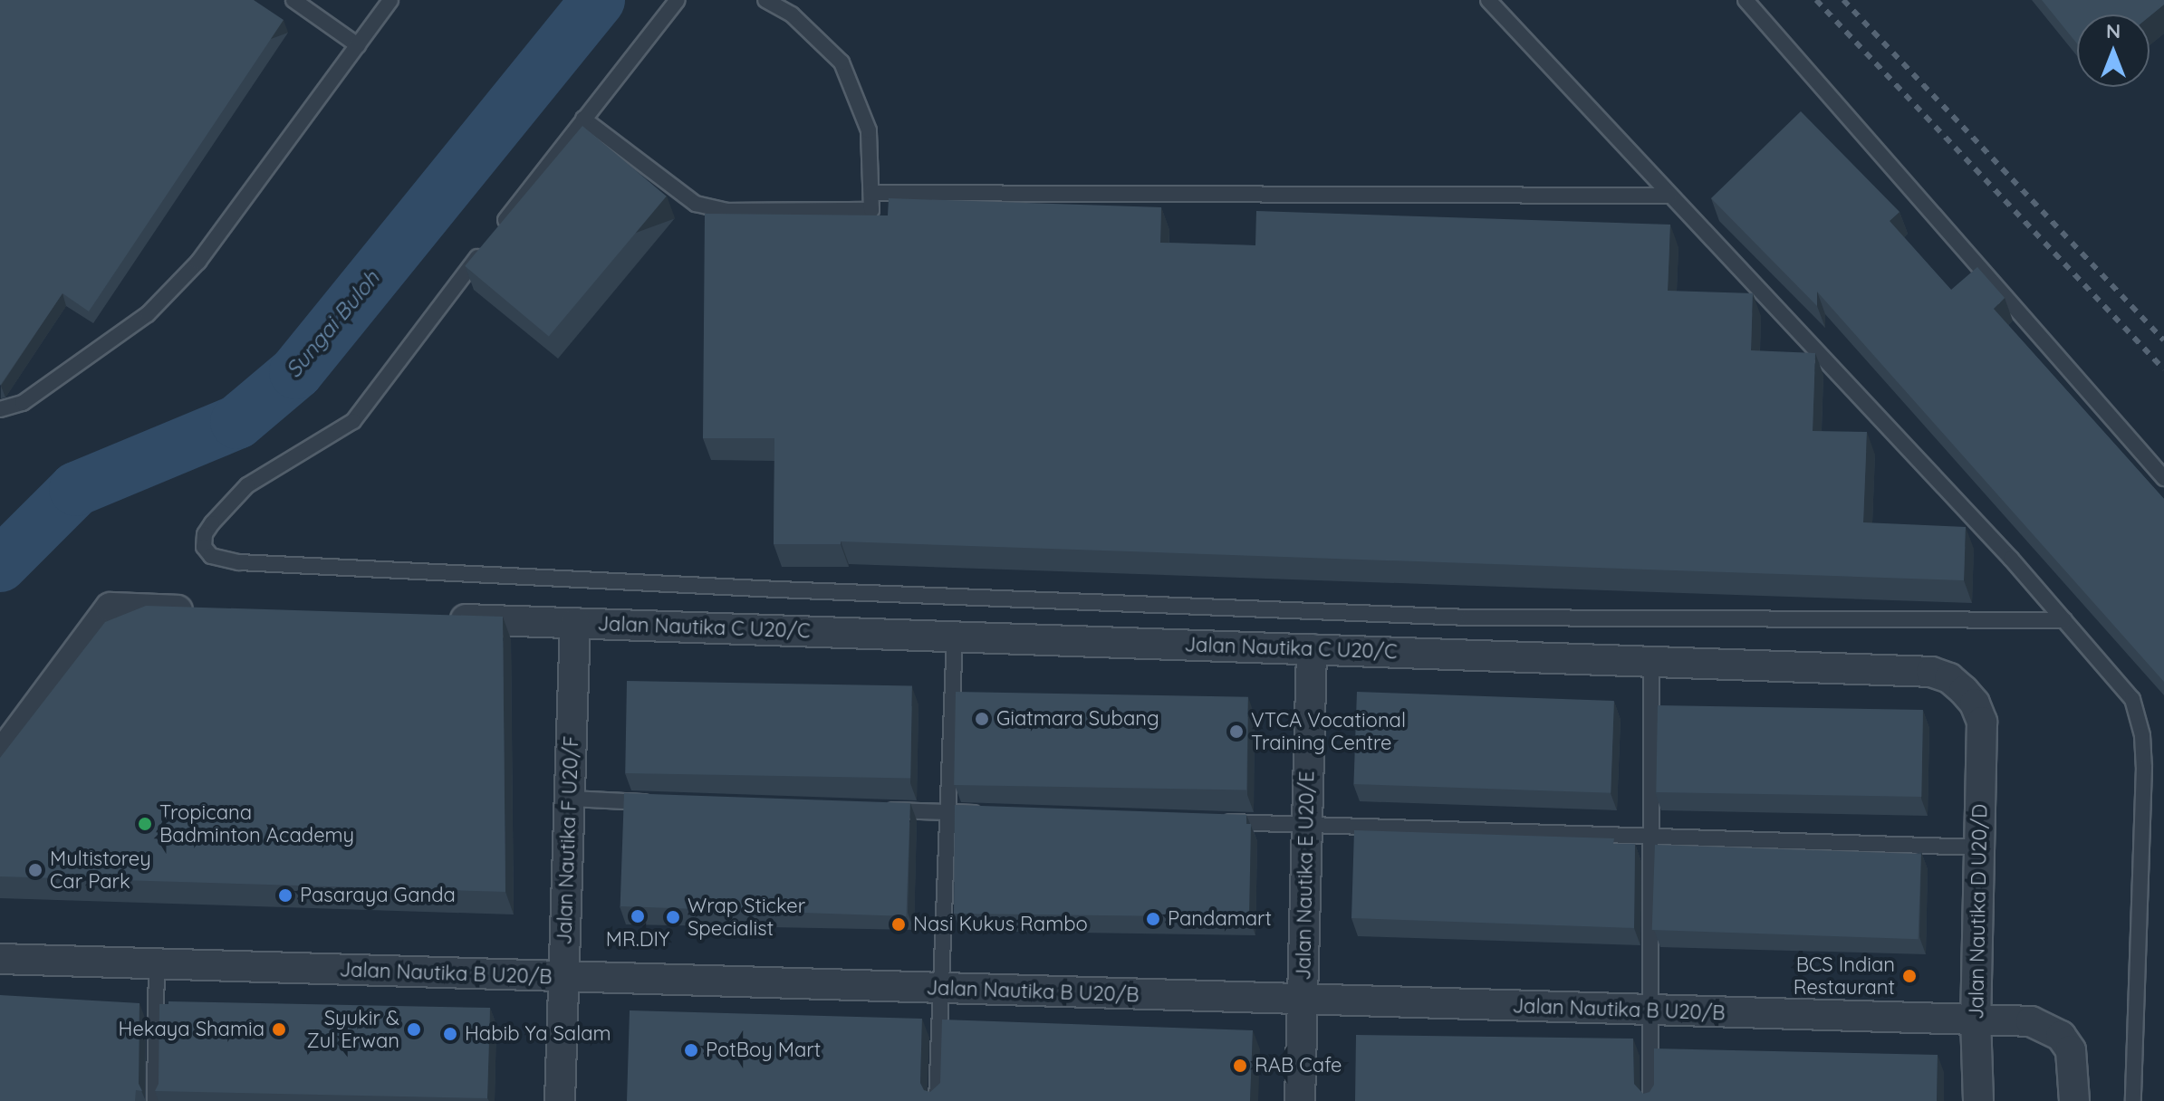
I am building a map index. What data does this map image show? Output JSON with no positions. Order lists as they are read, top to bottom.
{
  "streets": {
    "street": [
      "Jalan Nautika C U20/C",
      "Jalan Nautika F U20/F",
      "Jalan Nautika E U20/E",
      "Jalan Nautika D U20/D",
      "Jalan Nautika B U20/B"
    ]
  },
  "crossings": [
    ["Jalan Nautika C U20/C", "Jalan Nautika F U20/F"],
    ["Jalan Nautika C U20/C", "Jalan Nautika E U20/E"],
    ["Jalan Nautika C U20/C", "Jalan Nautika D U20/D"],
    ["Jalan Nautika F U20/F", "Jalan Nautika B U20/B"],
    ["Jalan Nautika E U20/E", "Jalan Nautika B U20/B"],
    ["Jalan Nautika D U20/D", "Jalan Nautika B U20/B"]
  ],
  "water": ["Sungai Buloh"],
  "places": [
    "Giatmara Subang",
    "VTCA Vocational Training Centre",
    "Tropicana Badminton Academy",
    "Multistorey Car Park",
    "Pasaraya Ganda",
    "MR.DIY",
    "Wrap Sticker Specialist",
    "Pandamart",
    "Nasi Kukus Rambo",
    "BCS Indian Restaurant",
    "Hekaya Shamia",
    "Syukir & Zul Erwan",
    "Habib Ya Salam",
    "PotBoy Mart",
    "RAB Cafe"
  ],
  "north": "top"
}
